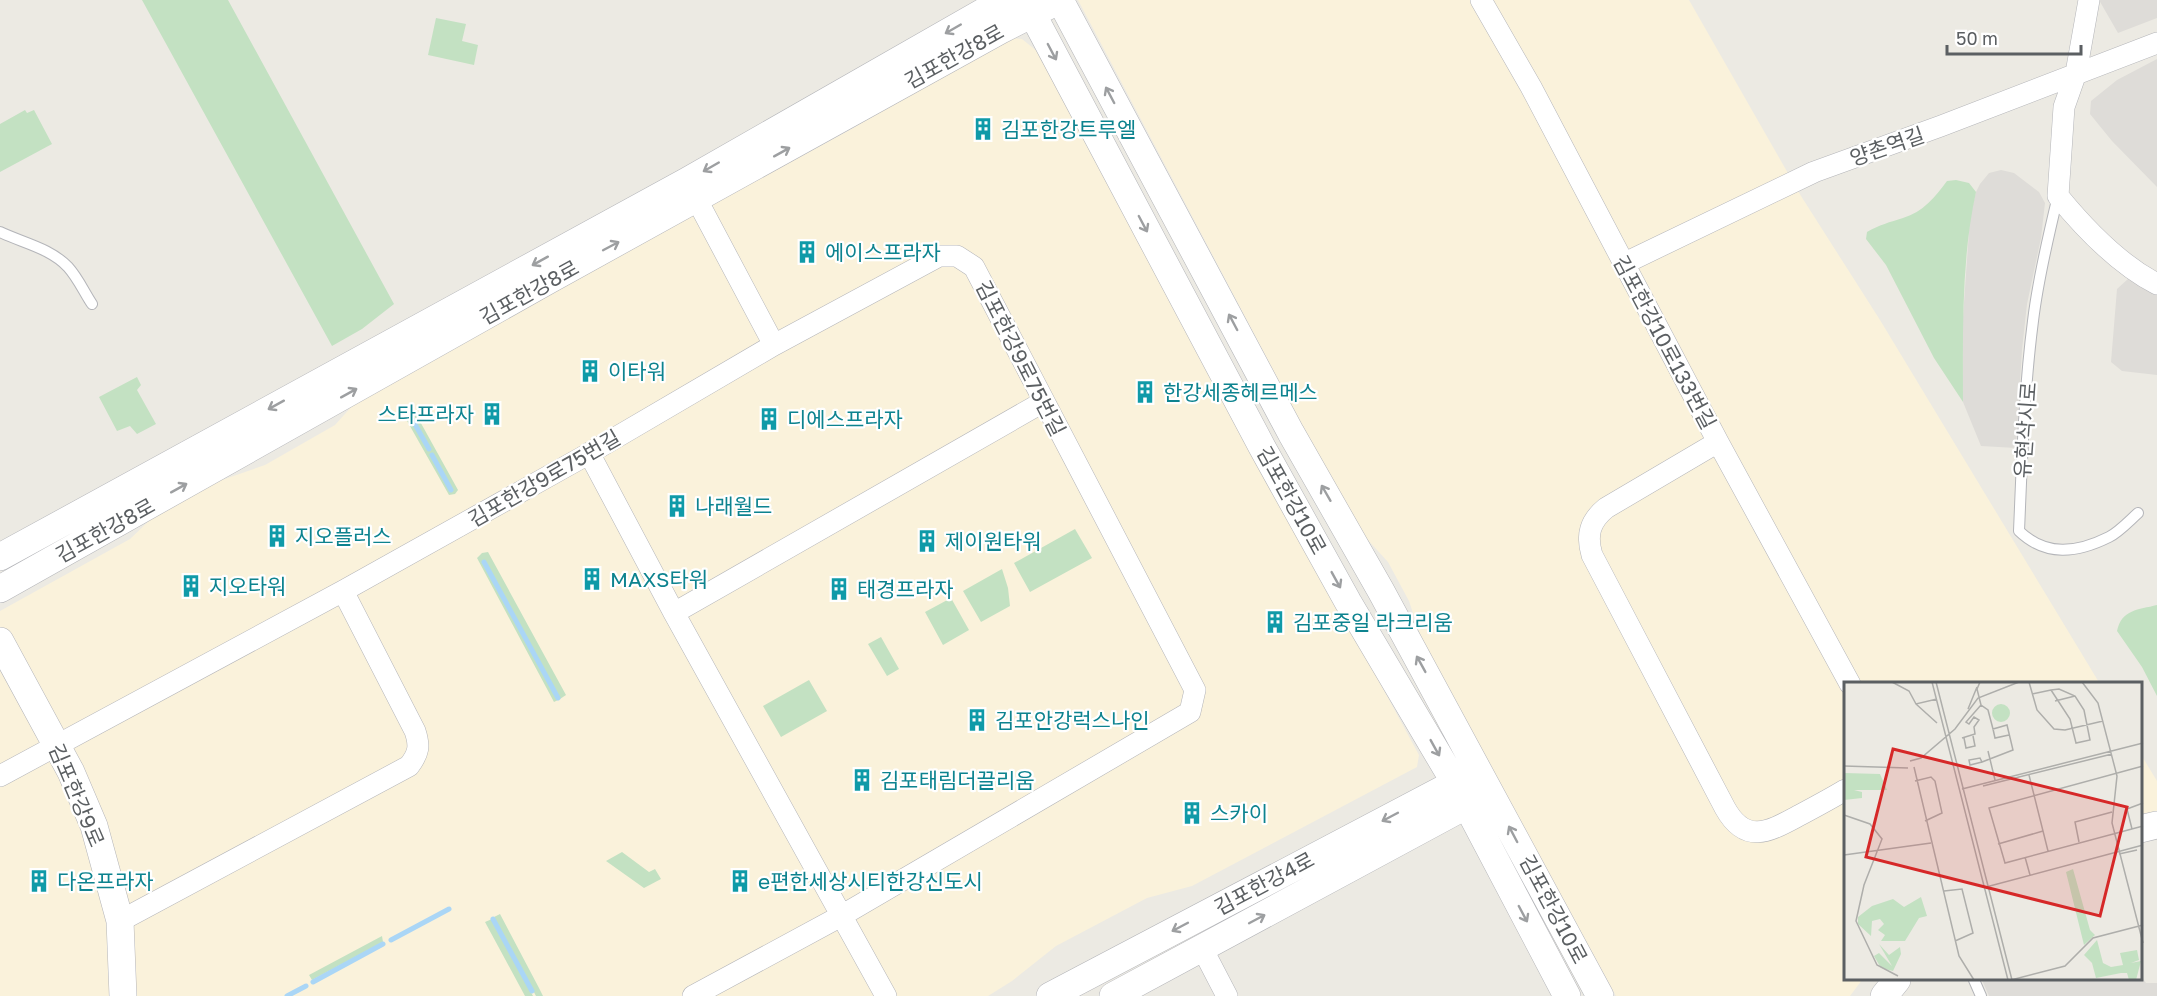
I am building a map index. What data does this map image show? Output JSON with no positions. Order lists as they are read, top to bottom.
{
  "streets": {
    "street": [
      "김포한강8로",
      "양촌역길",
      "김포한강10로133번길",
      "김포한강9로75번길",
      "유현삭시로",
      "김포한강10로",
      "김포한강9로",
      "김포한강4로"
    ]
  },
  "crossings": [
    ["김포한강8로", "김포한강10로"],
    ["양촌역길", "김포한강10로133번길"],
    ["양촌역길", "유현삭시로"],
    ["김포한강9로75번길", "김포한강9로"],
    ["김포한강10로", "김포한강4로"]
  ],
  "places": {
    "building": [
      "김포한강트루엘",
      "에이스프라자",
      "이타워",
      "한강세종헤르메스",
      "스타프라자",
      "디에스프라자",
      "나래월드",
      "지오플러스",
      "제이원타워",
      "MAXS타워",
      "지오타워",
      "태경프라자",
      "김포중일 라크리움",
      "김포안강럭스나인",
      "김포태림더끌리움",
      "스카이",
      "다온프라자",
      "e편한세상시티한강신도시"
    ]
  },
  "scale_bar": "50 m"
}
